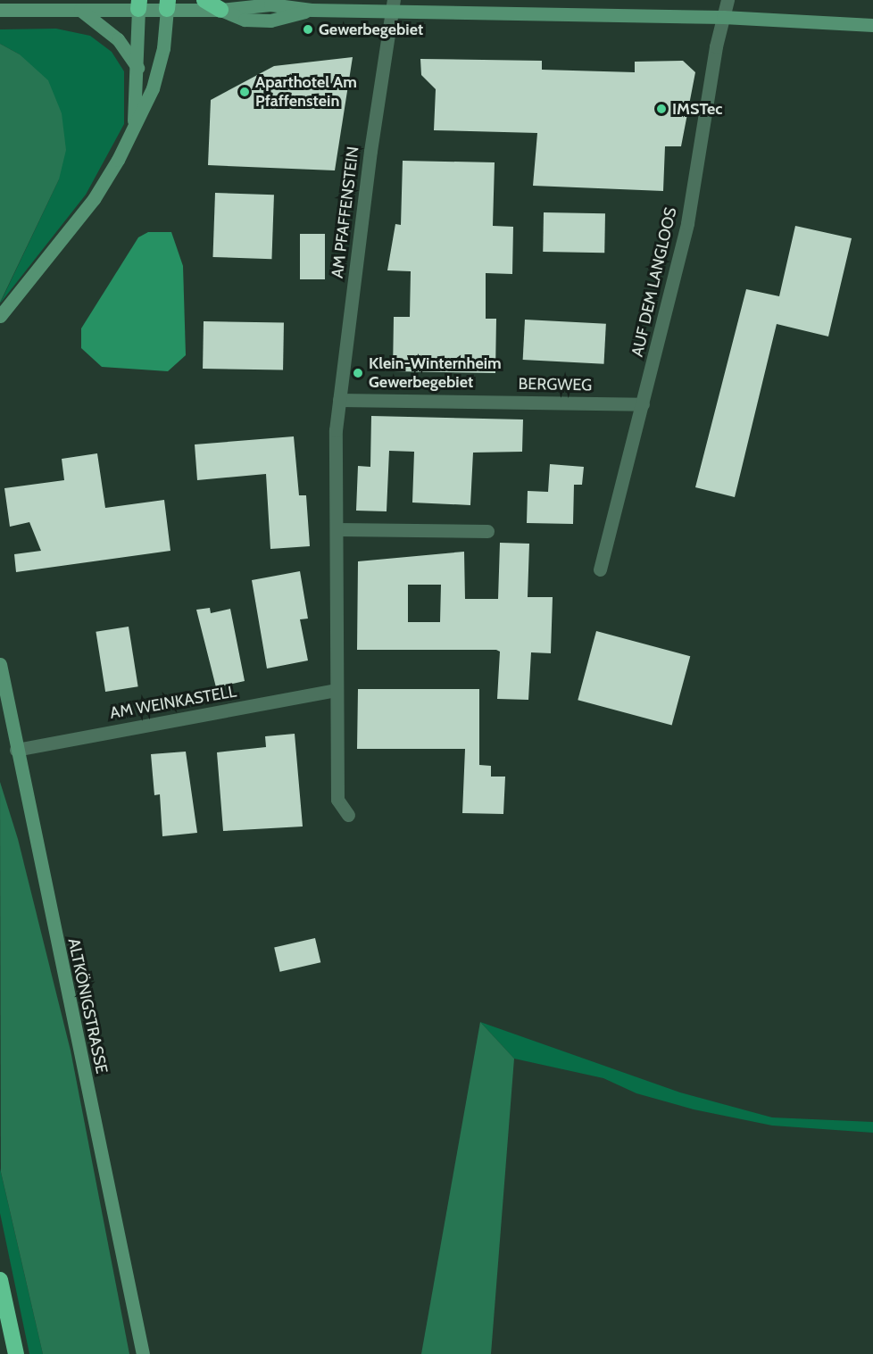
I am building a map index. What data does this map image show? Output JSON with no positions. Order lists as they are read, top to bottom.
{
  "streets": {
    "street": [
      "AM PFAFFENSTEIN",
      "AUF DEM LANGLOOS",
      "BERGWEG",
      "AM WEINKASTELL",
      "ALTKÖNIGSTRASSE"
    ]
  },
  "crossings": [
    ["AM PFAFFENSTEIN", "BERGWEG"],
    ["AUF DEM LANGLOOS", "BERGWEG"],
    ["AM WEINKASTELL", "ALTKÖNIGSTRASSE"]
  ],
  "places": [
    "Gewerbegebiet",
    "Aparthotel Am Pfaffenstein",
    "IMSTec",
    "Klein-Winternheim Gewerbegebiet"
  ]
}
